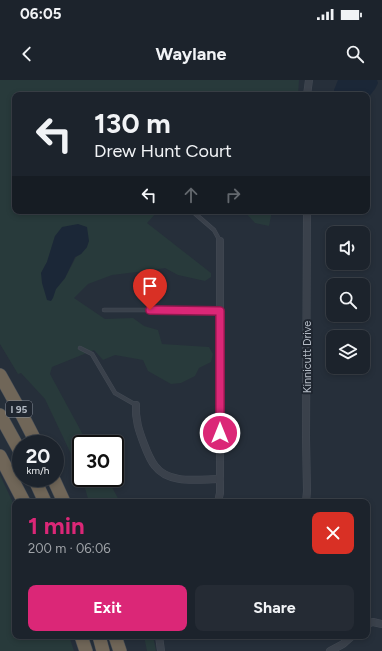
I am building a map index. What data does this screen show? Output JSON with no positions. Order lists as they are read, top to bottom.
{
  "streets": {
    "highway": ["I 95"],
    "street": ["Kinnicutt Drive"]
  },
  "page": {
    "status": "06:05",
    "header": "Waylane",
    "turn": ["130 m", "Drew Hunt Court"],
    "speed": "20 km/h",
    "limit": "30",
    "heading": ["1 min", "200 m · 06:06"],
    "buttons": ["Exit", "Share"]
  }
}
